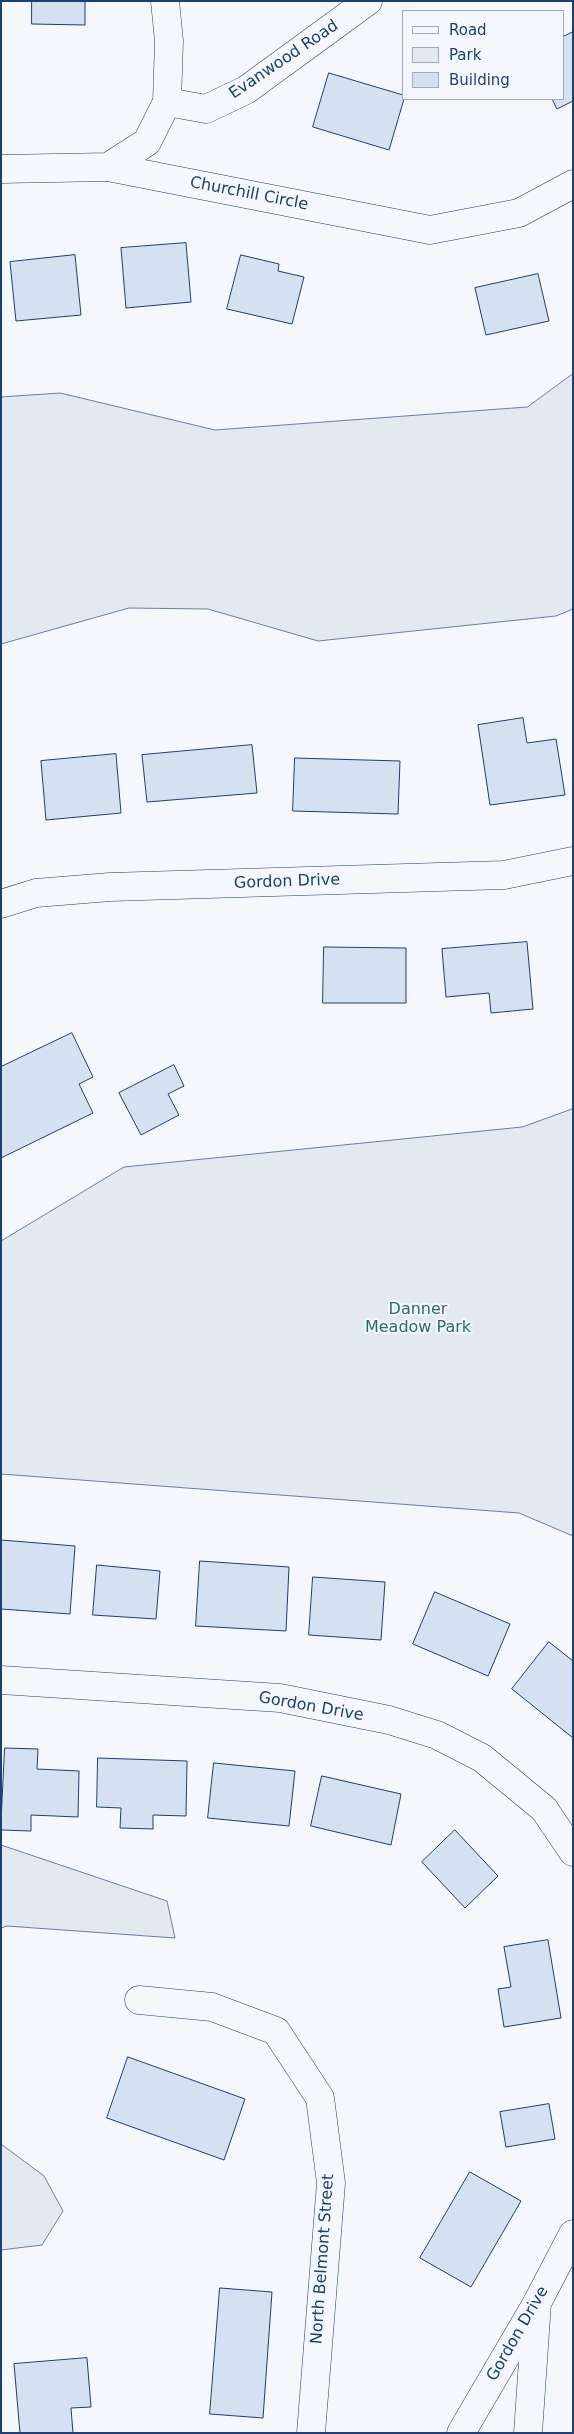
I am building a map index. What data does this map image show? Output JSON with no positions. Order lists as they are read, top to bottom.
{
  "streets": {
    "street": [
      "Evanwood Road",
      "Churchill Circle",
      "Gordon Drive",
      "North Belmont Street"
    ]
  },
  "parks": ["Danner Meadow Park"],
  "legend": ["Road", "Park", "Building"]
}
